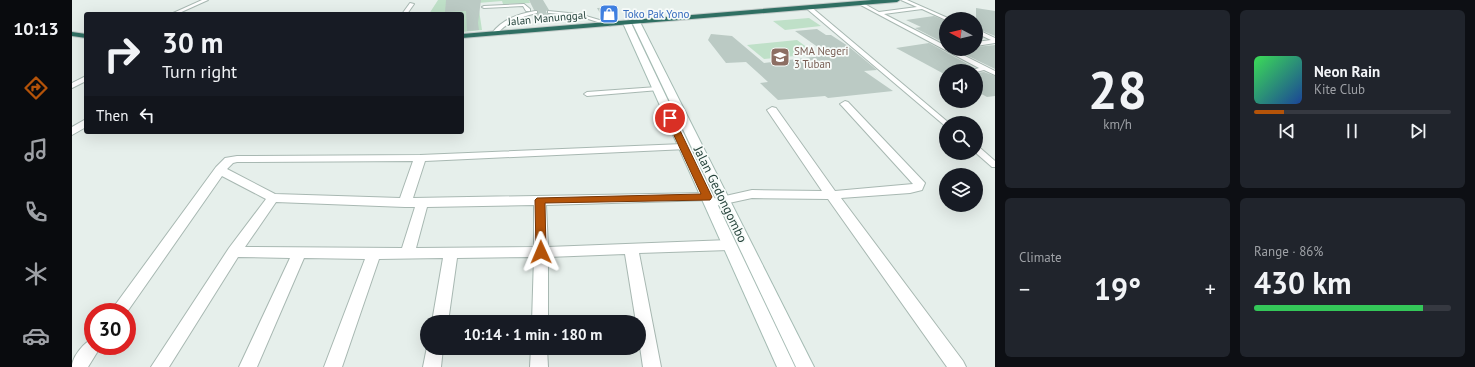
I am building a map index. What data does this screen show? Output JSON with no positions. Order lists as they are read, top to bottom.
{
  "streets": {
    "highway": ["Jalan Manunggal"],
    "street": ["Jalan Gedongombo"]
  },
  "crossings": [
    ["Jalan Manunggal", "Jalan Gedongombo"]
  ],
  "places": {
    "shop": ["Toko Pak Yono"],
    "school or university": ["SMA Negeri 3 Tuban"]
  },
  "north": "left",
  "page": {
    "tabs": "10:13",
    "tile": [
      ["28", "km/h"],
      "Climate",
      ["Range · 86%", "430 km"]
    ],
    "turn": ["30 m", "Turn right"],
    "song": ["Neon Rain", "Kite Club"],
    "then": "Then",
    "heat": ["−", "19°", "+"],
    "limit": "30",
    "trip": "10:14 · 1 min · 180 m"
  }
}
